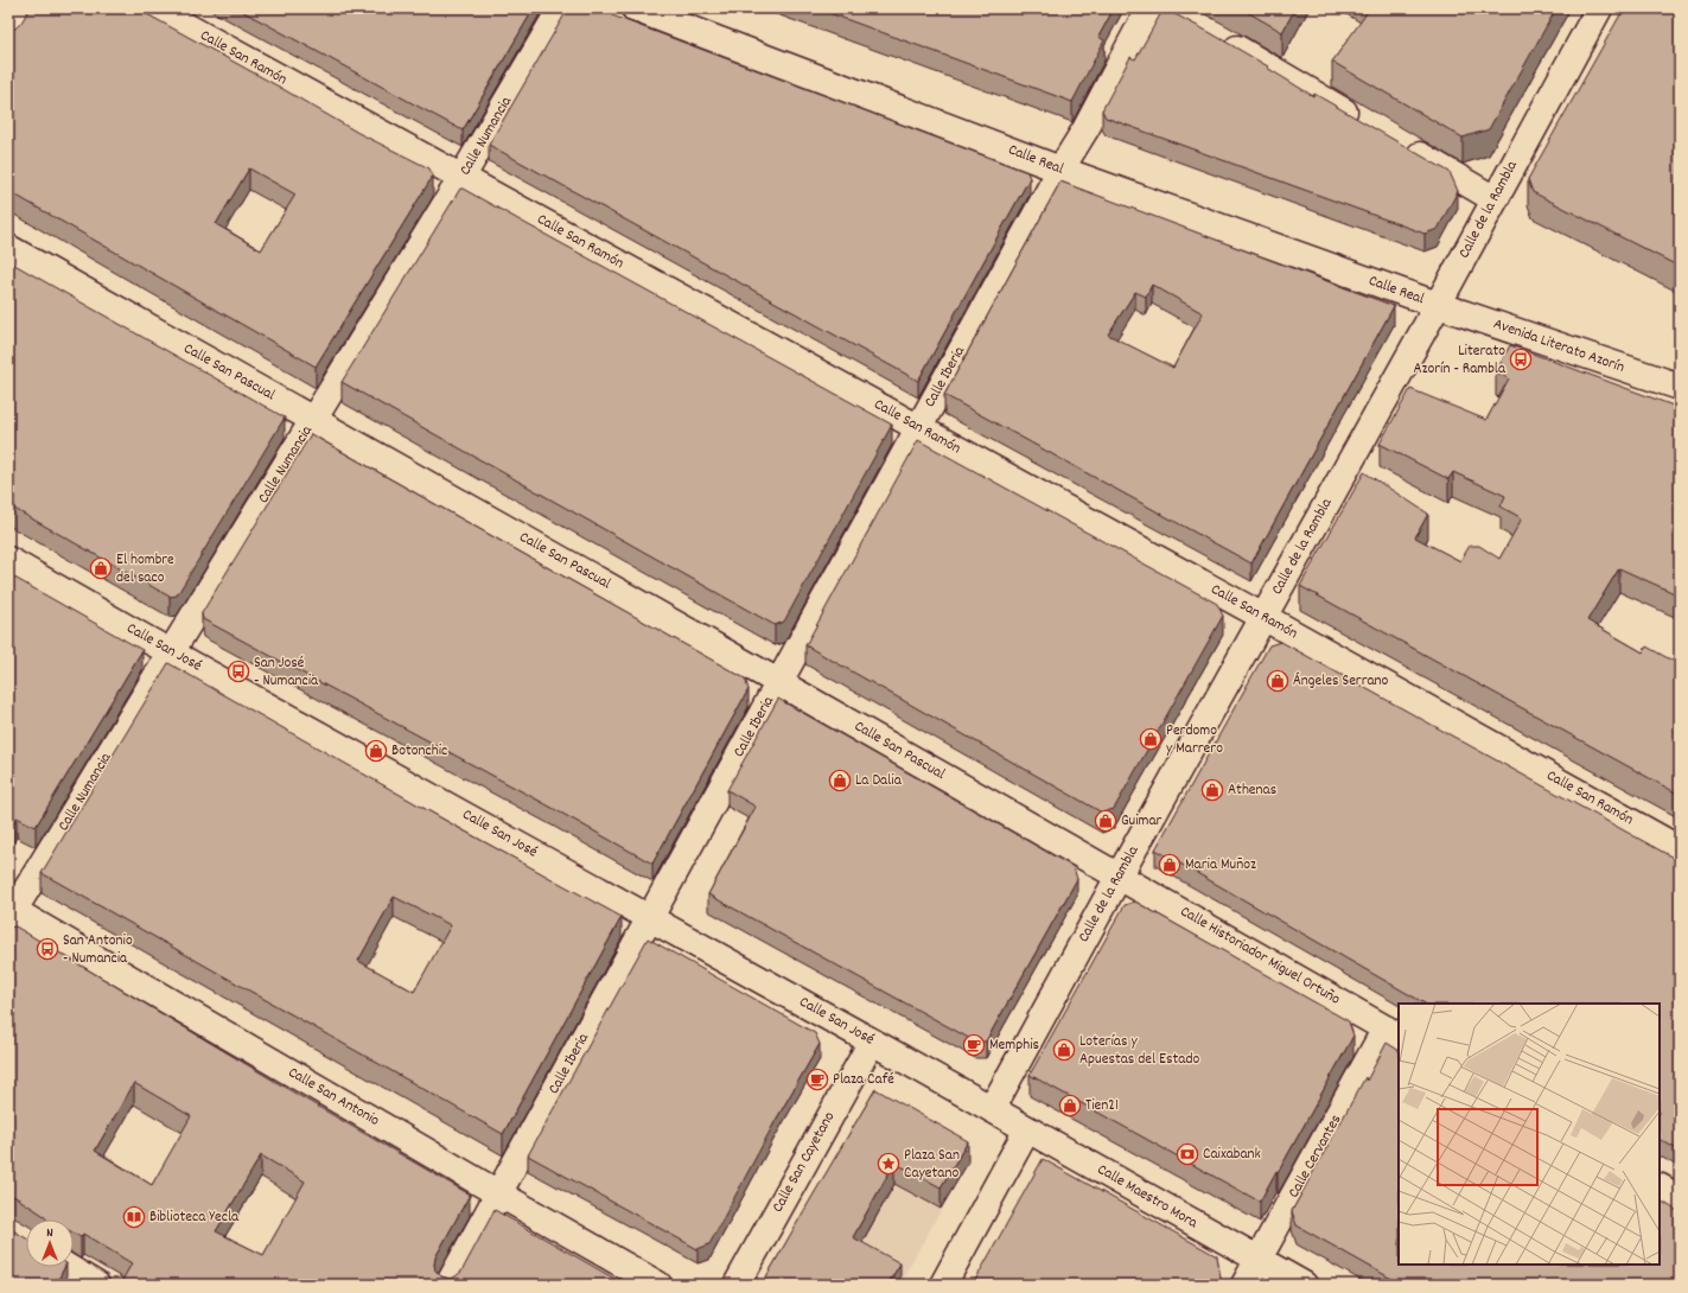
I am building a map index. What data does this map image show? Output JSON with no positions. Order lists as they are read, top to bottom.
{
  "streets": {
    "street": [
      "Calle San Ramón",
      "Calle Numancia",
      "Calle Real",
      "Calle de la Rambla",
      "Avenida Literato Azorín",
      "Calle San Pascual",
      "Calle Iberia",
      "Calle San José",
      "Calle Historiador Miguel Ortuño",
      "Calle San Antonio",
      "Calle Cervantes",
      "Calle San Cayetano",
      "Calle Maestro Mora"
    ]
  },
  "crossings": [
    ["Calle San Ramón", "Calle Numancia"],
    ["Calle San Ramón", "Calle de la Rambla"],
    ["Calle San Ramón", "Calle Iberia"],
    ["Calle Numancia", "Calle San Pascual"],
    ["Calle Numancia", "Calle San José"],
    ["Calle Numancia", "Calle San Antonio"],
    ["Calle Real", "Calle de la Rambla"],
    ["Calle Real", "Avenida Literato Azorín"],
    ["Calle Real", "Calle Iberia"],
    ["Calle de la Rambla", "Avenida Literato Azorín"],
    ["Calle de la Rambla", "Calle San Pascual"],
    ["Calle de la Rambla", "Calle San José"],
    ["Calle de la Rambla", "Calle Historiador Miguel Ortuño"],
    ["Calle de la Rambla", "Calle Maestro Mora"],
    ["Calle San Pascual", "Calle Iberia"],
    ["Calle San Pascual", "Calle Historiador Miguel Ortuño"],
    ["Calle Iberia", "Calle San José"],
    ["Calle Iberia", "Calle San Antonio"],
    ["Calle San José", "Calle San Cayetano"],
    ["Calle San José", "Calle Maestro Mora"],
    ["Calle Historiador Miguel Ortuño", "Calle Cervantes"],
    ["Calle Cervantes", "Calle Maestro Mora"]
  ],
  "places": {
    "bus stop": ["Literato Azorín - Rambla", "San José - Numancia", "San Antonio - Numancia"],
    "shop": [
      "El hombre del saco",
      "Ángeles Serrano",
      "Perdomo y Marrero",
      "Botonchic",
      "La Dalia",
      "Athenas",
      "Guimar",
      "Maria Muñoz",
      "Loterías y Apuestas del Estado",
      "Tien21"
    ],
    "cafe": ["Memphis", "Plaza Café"],
    "bank": ["Caixabank"],
    "place": ["Plaza San Cayetano"],
    "library": ["Biblioteca Yecla"]
  },
  "north": "top"
}
